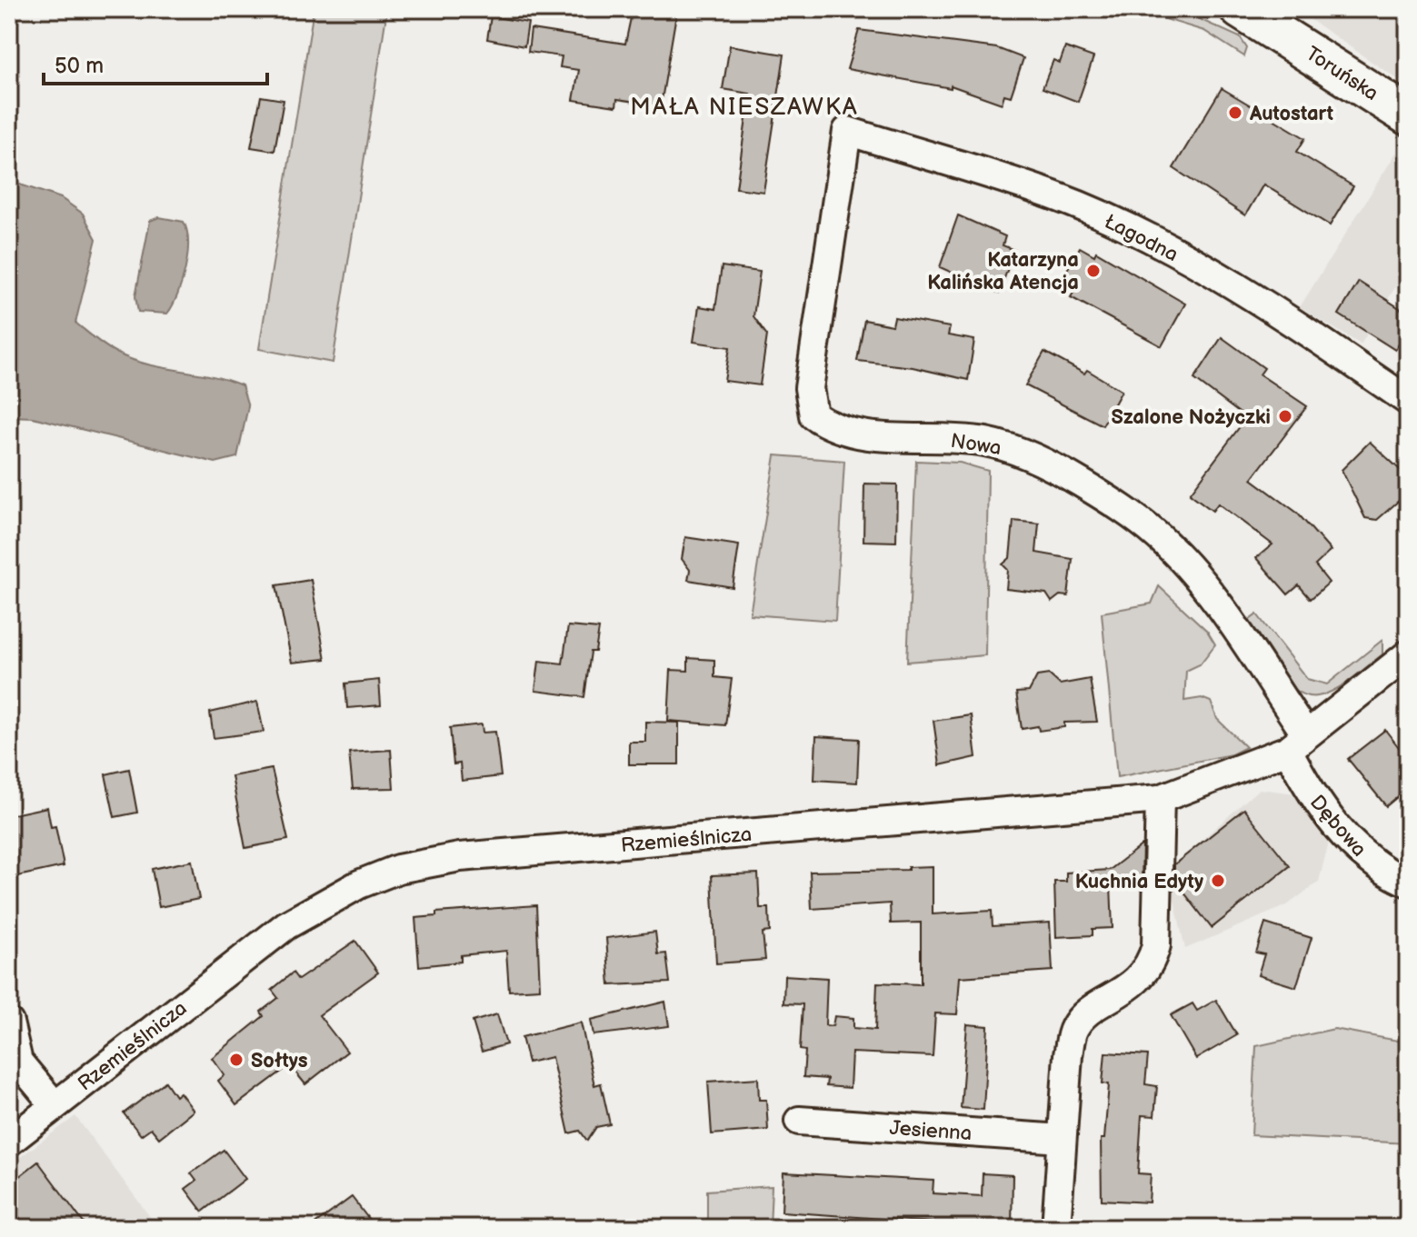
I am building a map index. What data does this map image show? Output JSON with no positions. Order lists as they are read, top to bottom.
{
  "streets": {
    "main road": ["Toruńska"],
    "street": [
      "Łagodna",
      "Nowa",
      "Dębowa",
      "Rzemieślnicza",
      "Jesienna"
    ]
  },
  "crossings": [
    ["Łagodna", "Nowa"],
    ["Nowa", "Dębowa"],
    ["Nowa", "Rzemieślnicza"],
    ["Dębowa", "Rzemieślnicza"]
  ],
  "districts": ["MAŁA NIESZAWKA"],
  "places": [
    "Autostart",
    "Katarzyna Kalińska Atencja",
    "Szalone Nożyczki",
    "Kuchnia Edyty",
    "Sołtys"
  ],
  "scale_bar": "50 m"
}
